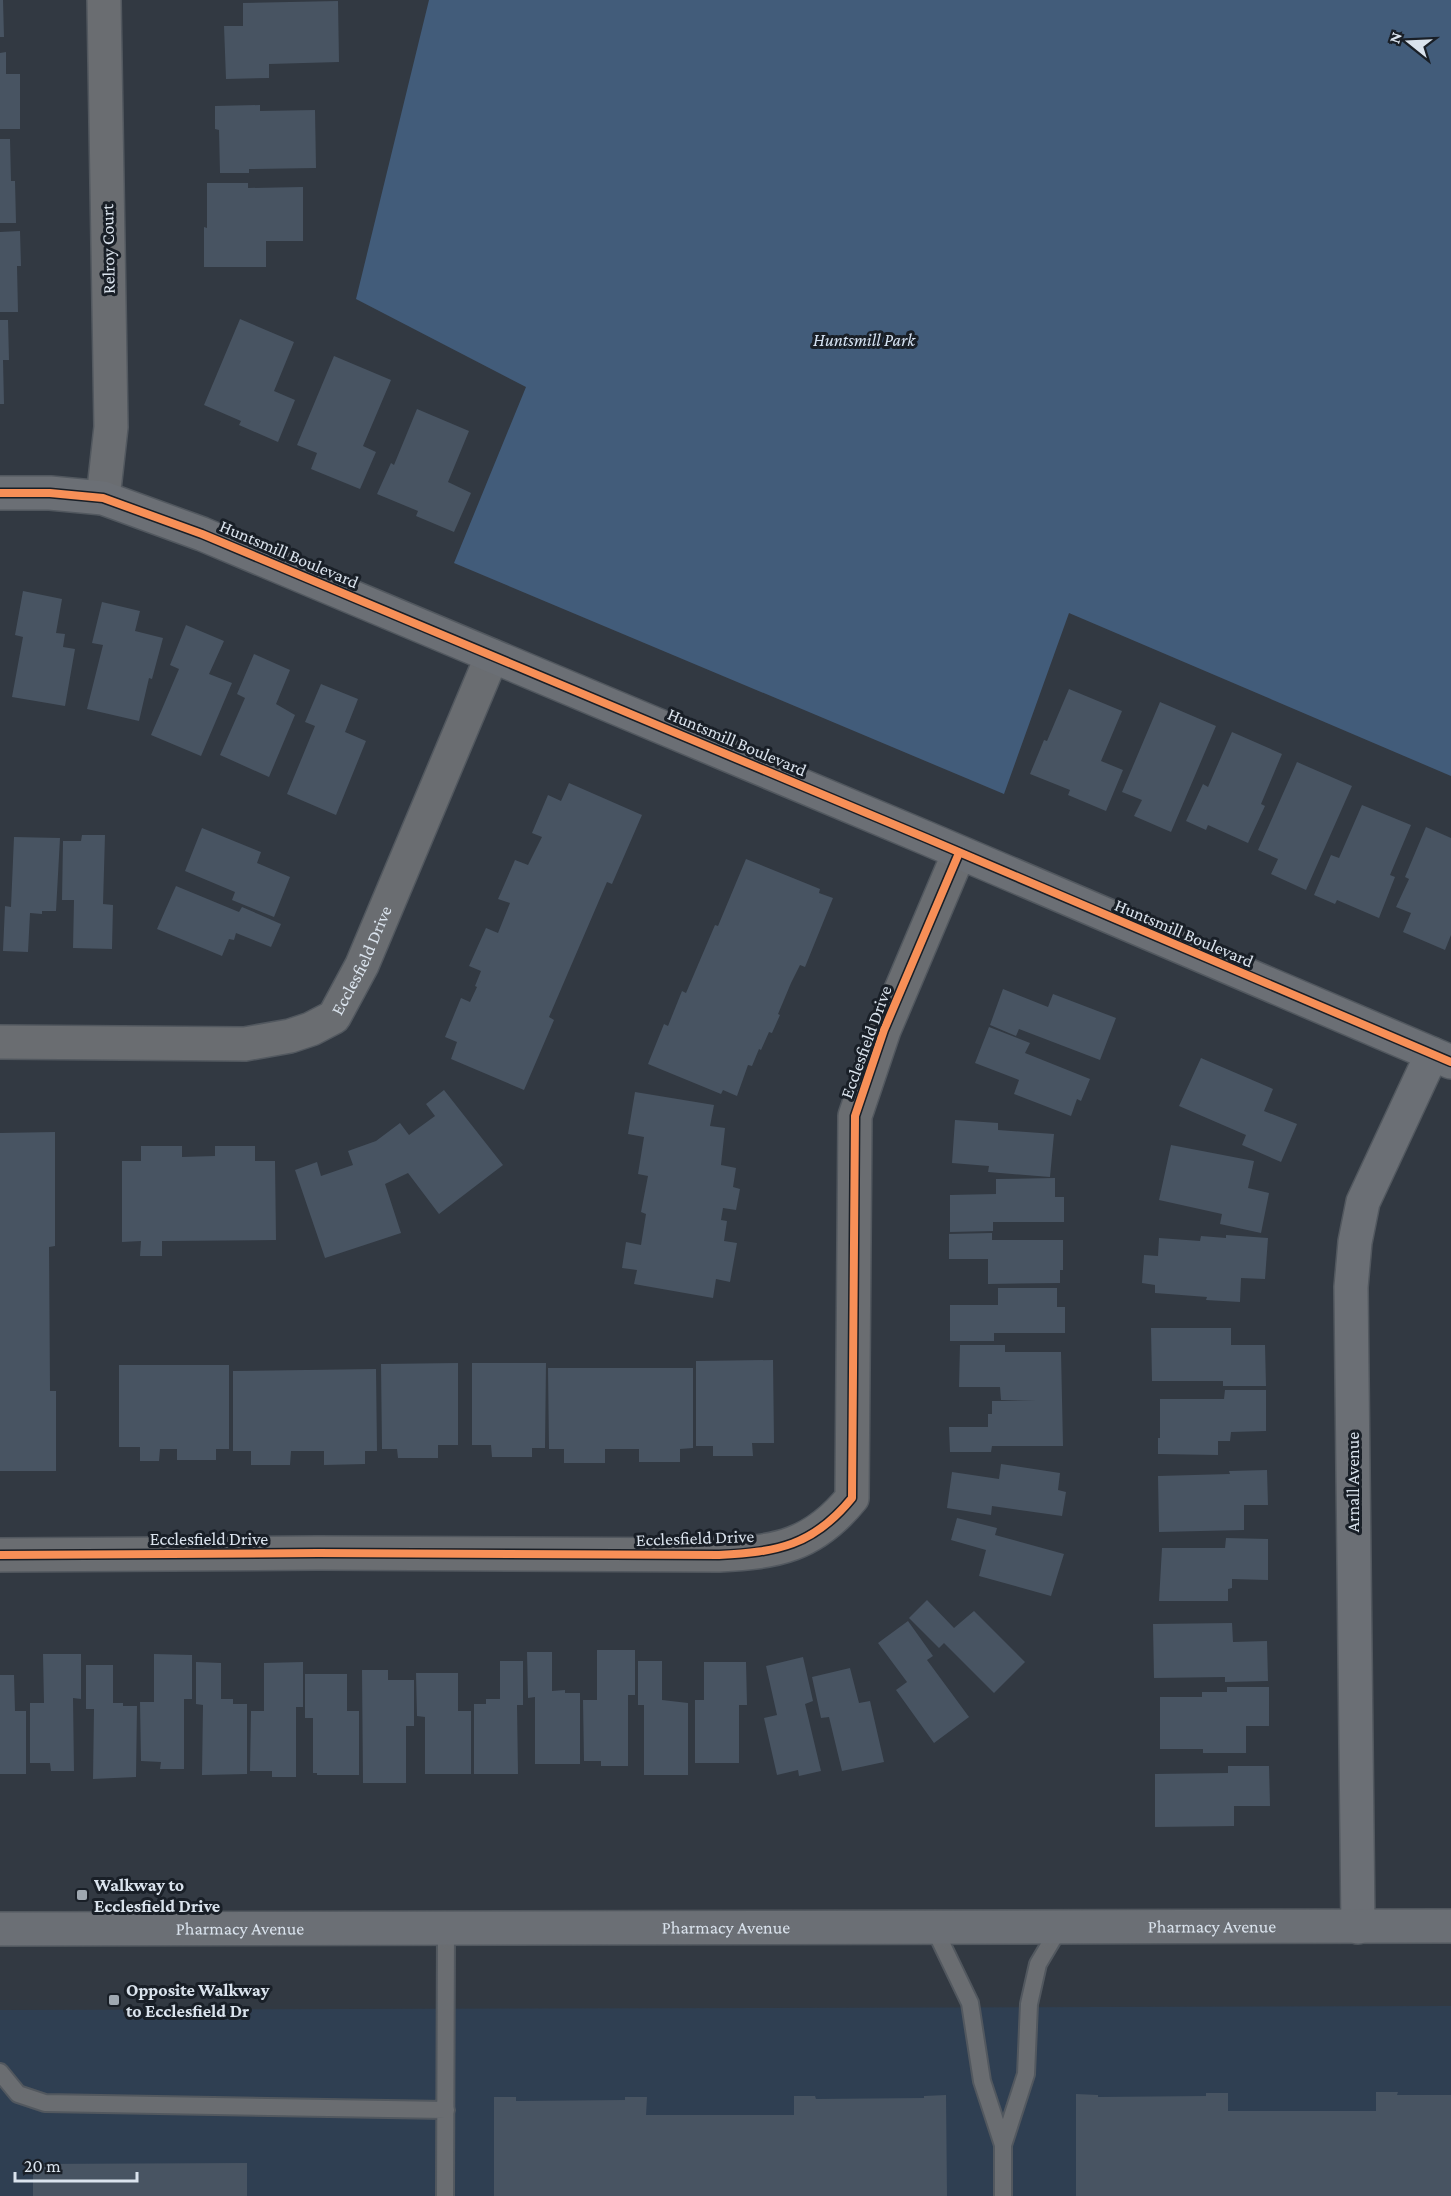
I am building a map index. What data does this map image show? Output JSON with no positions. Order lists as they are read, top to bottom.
{
  "streets": {
    "street": [
      "Relroy Court",
      "Huntsmill Boulevard",
      "Ecclesfield Drive",
      "Arnall Avenue",
      "Pharmacy Avenue"
    ]
  },
  "crossings": [
    ["Relroy Court", "Huntsmill Boulevard"],
    ["Huntsmill Boulevard", "Ecclesfield Drive"],
    ["Huntsmill Boulevard", "Arnall Avenue"],
    ["Arnall Avenue", "Pharmacy Avenue"]
  ],
  "parks": ["Huntsmill Park"],
  "places": {
    "transit": ["Walkway to Ecclesfield Drive", "Opposite Walkway to Ecclesfield Dr"]
  },
  "scale_bar": "20 m",
  "north": "left"
}
